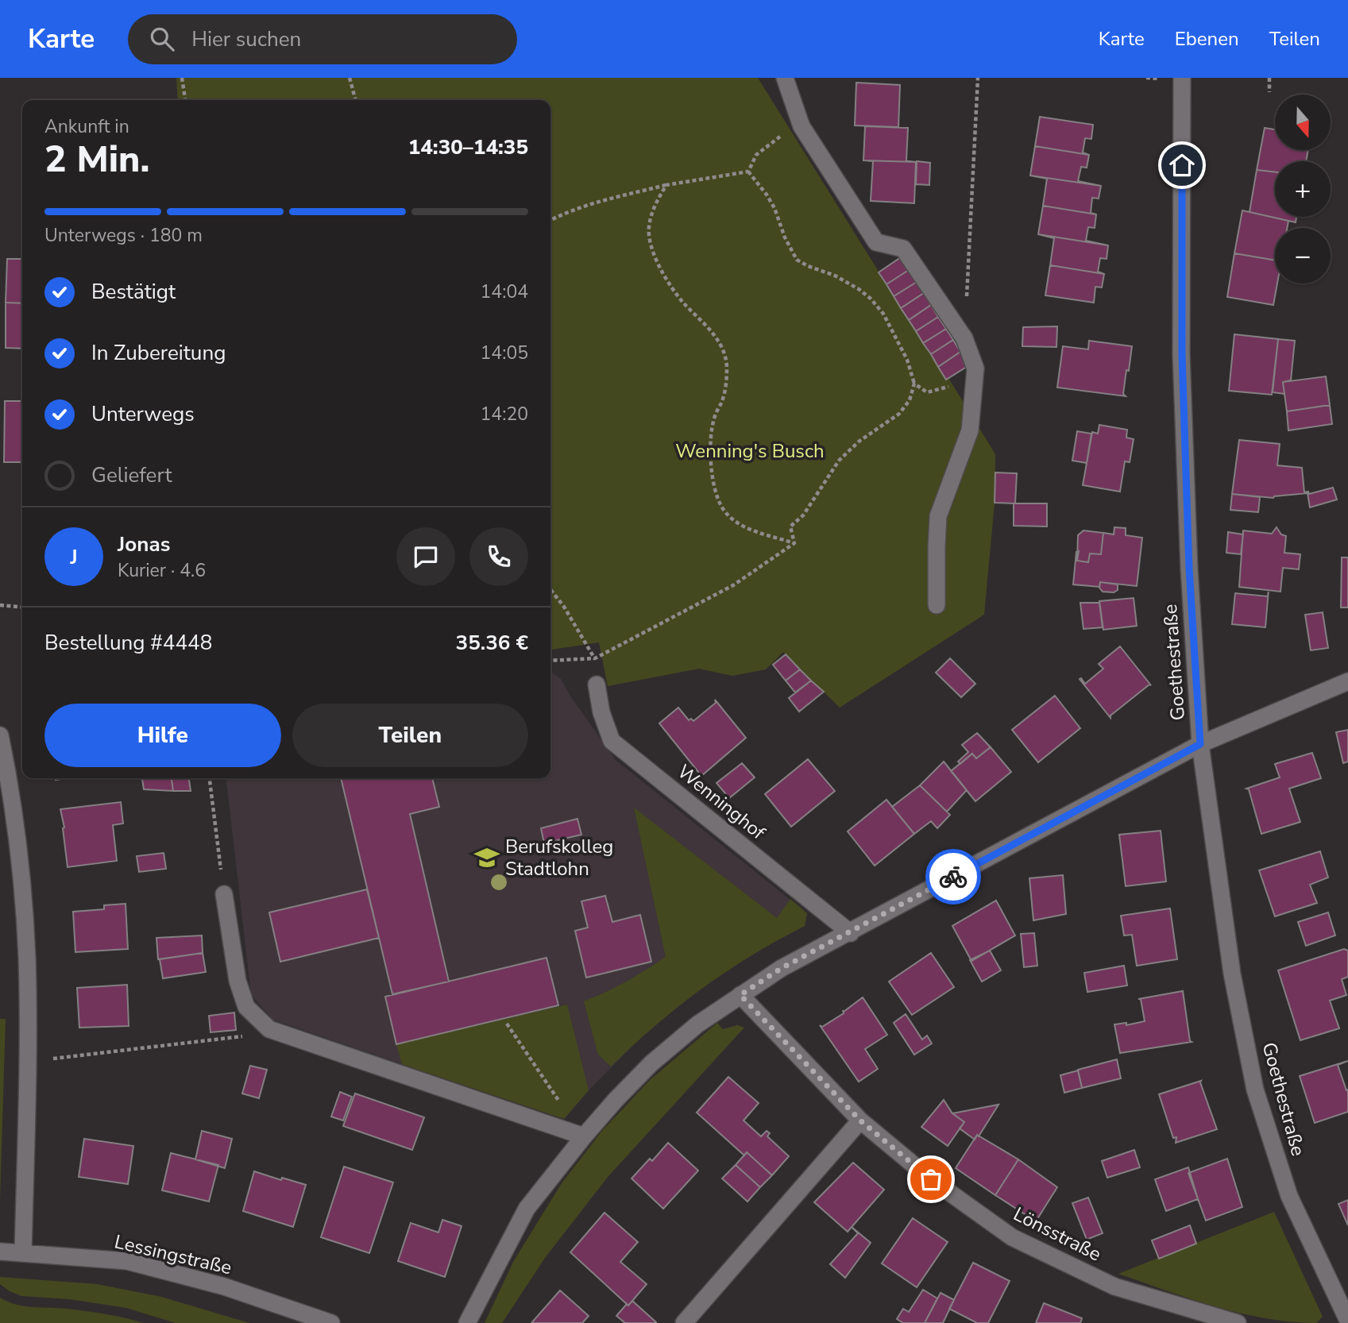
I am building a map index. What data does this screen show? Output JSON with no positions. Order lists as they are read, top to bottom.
{
  "streets": {
    "street": [
      "Goethestraße",
      "Wenninghof",
      "Lönsstraße",
      "Lessingstraße"
    ]
  },
  "parks": ["Wenning's Busch"],
  "places": {
    "school or university": ["Berufskolleg Stadtlohn"]
  },
  "north": "bottom",
  "page": {
    "header": "Karte",
    "search": "Hier suchen",
    "nav": ["Karte", "Ebenen", "Teilen"],
    "map_buttons": ["+", "−"],
    "heading": ["2 Min.", "Ankunft in", "14:30–14:35"],
    "panel": [
      "Jonas",
      "Kurier · 4.6",
      "Bestellung #4448",
      "35.36 €"
    ],
    "bar": "Unterwegs · 180 m",
    "list": [
      ["Bestätigt", "14:04"],
      ["In Zubereitung", "14:05"],
      ["Unterwegs", "14:20"],
      "Geliefert"
    ],
    "round": "J",
    "buttons": ["Hilfe", "Teilen"]
  }
}
